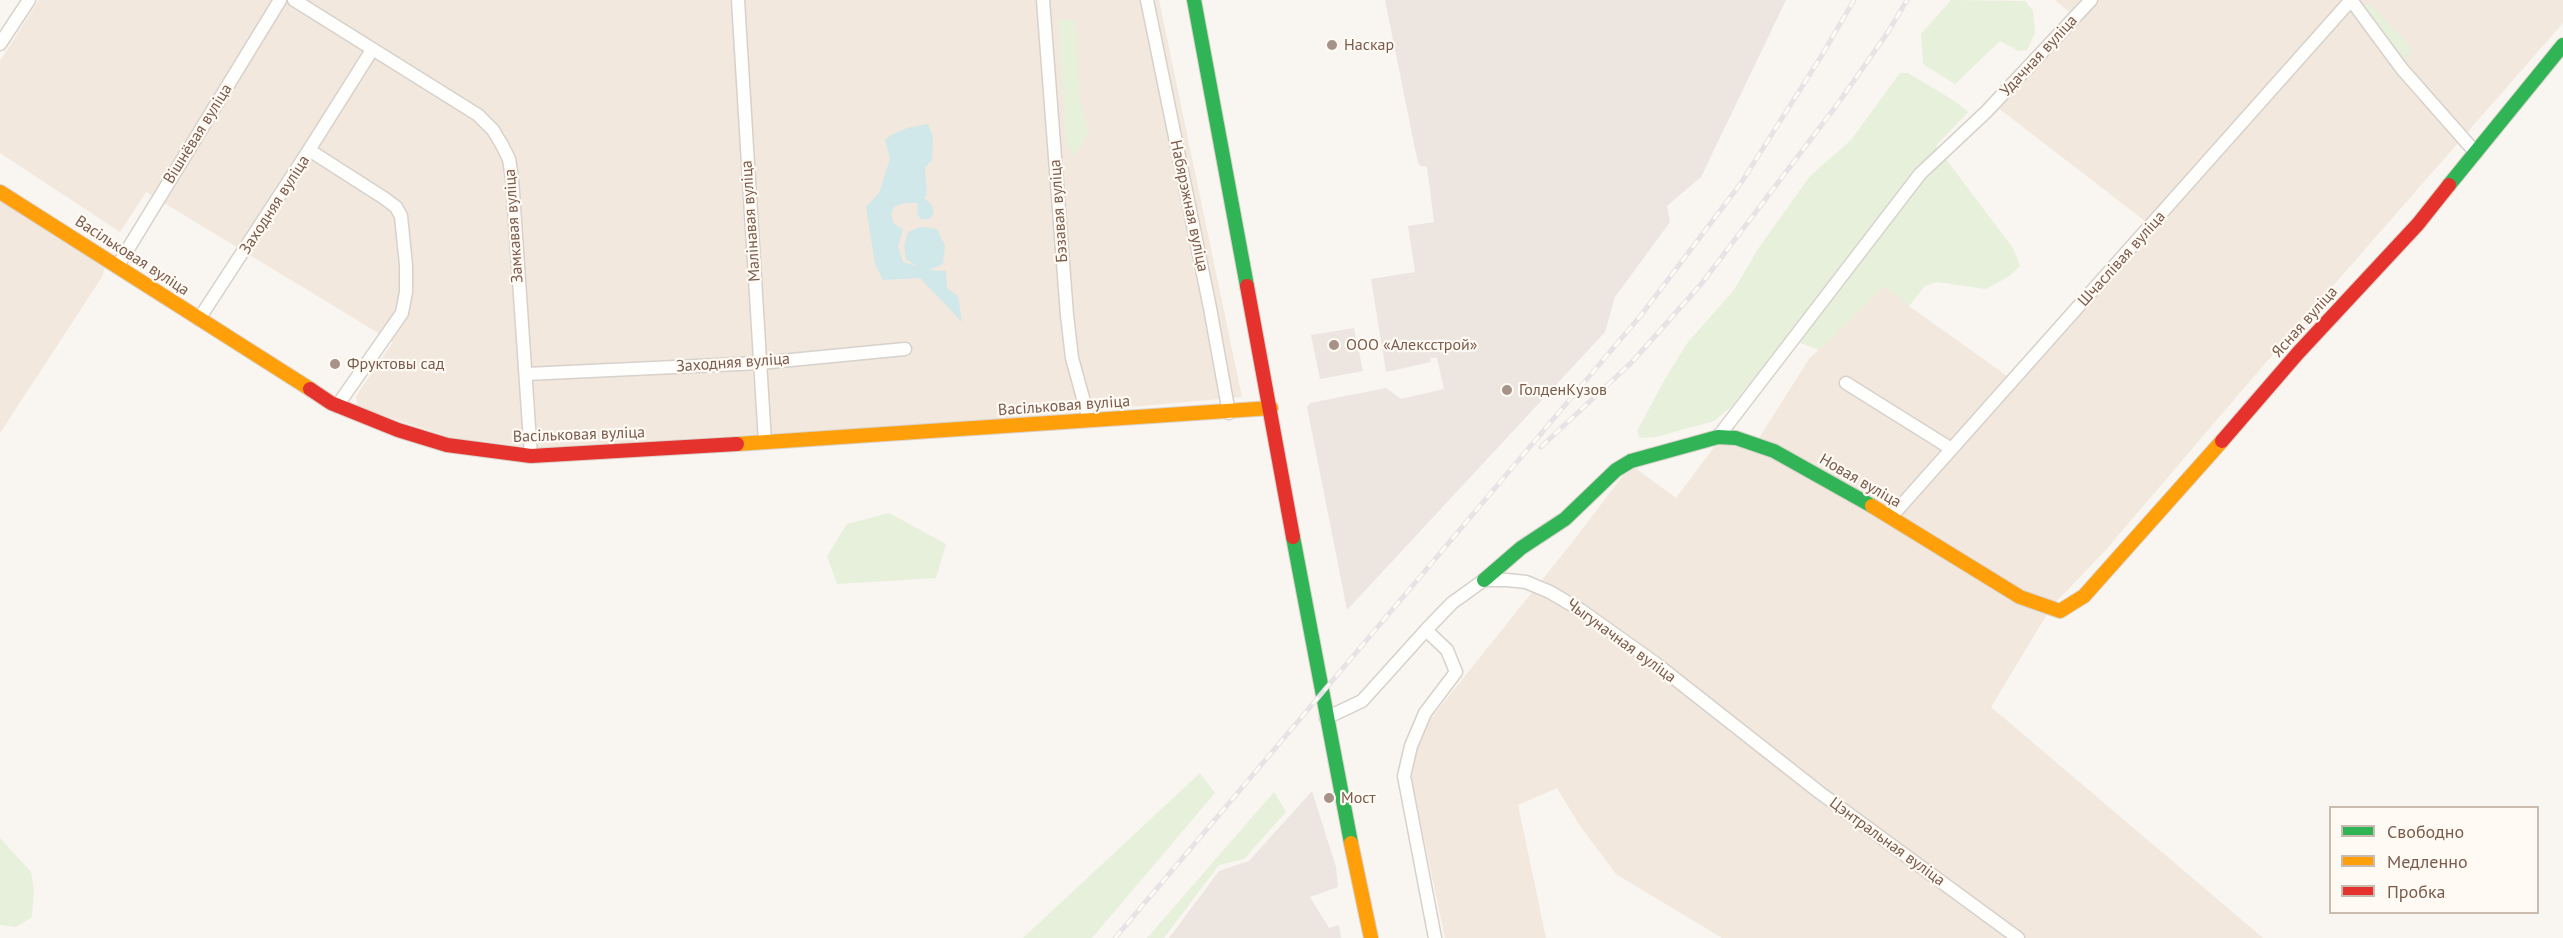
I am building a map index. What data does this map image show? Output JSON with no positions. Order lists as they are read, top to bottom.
{
  "streets": {
    "street": [
      "Удачная вуліца",
      "Вішнёвая вуліца",
      "Заходняя вуліца",
      "Набярэжная вуліца",
      "Бэзавая вуліца",
      "Малінавая вуліца",
      "Замкавая вуліца",
      "Васільковая вуліца",
      "Шчаслівая вуліца",
      "Ясная вуліца",
      "Новая вуліца",
      "Чыгуначная вуліца",
      "Цэнтральная вуліца"
    ]
  },
  "crossings": [
    ["Удачная вуліца", "Новая вуліца"],
    ["Вішнёвая вуліца", "Васільковая вуліца"],
    ["Заходняя вуліца", "Малінавая вуліца"],
    ["Заходняя вуліца", "Замкавая вуліца"],
    ["Заходняя вуліца", "Васільковая вуліца"],
    ["Набярэжная вуліца", "Васільковая вуліца"],
    ["Бэзавая вуліца", "Васільковая вуліца"],
    ["Малінавая вуліца", "Васільковая вуліца"],
    ["Замкавая вуліца", "Васільковая вуліца"],
    ["Шчаслівая вуліца", "Новая вуліца"],
    ["Ясная вуліца", "Новая вуліца"],
    ["Новая вуліца", "Чыгуначная вуліца"],
    ["Чыгуначная вуліца", "Цэнтральная вуліца"]
  ],
  "places": [
    "Наскар",
    "ООО «Алексстрой»",
    "Фруктовы сад",
    "ГолденКузов",
    "Мост"
  ],
  "legend": ["Свободно", "Медленно", "Пробка"]
}
